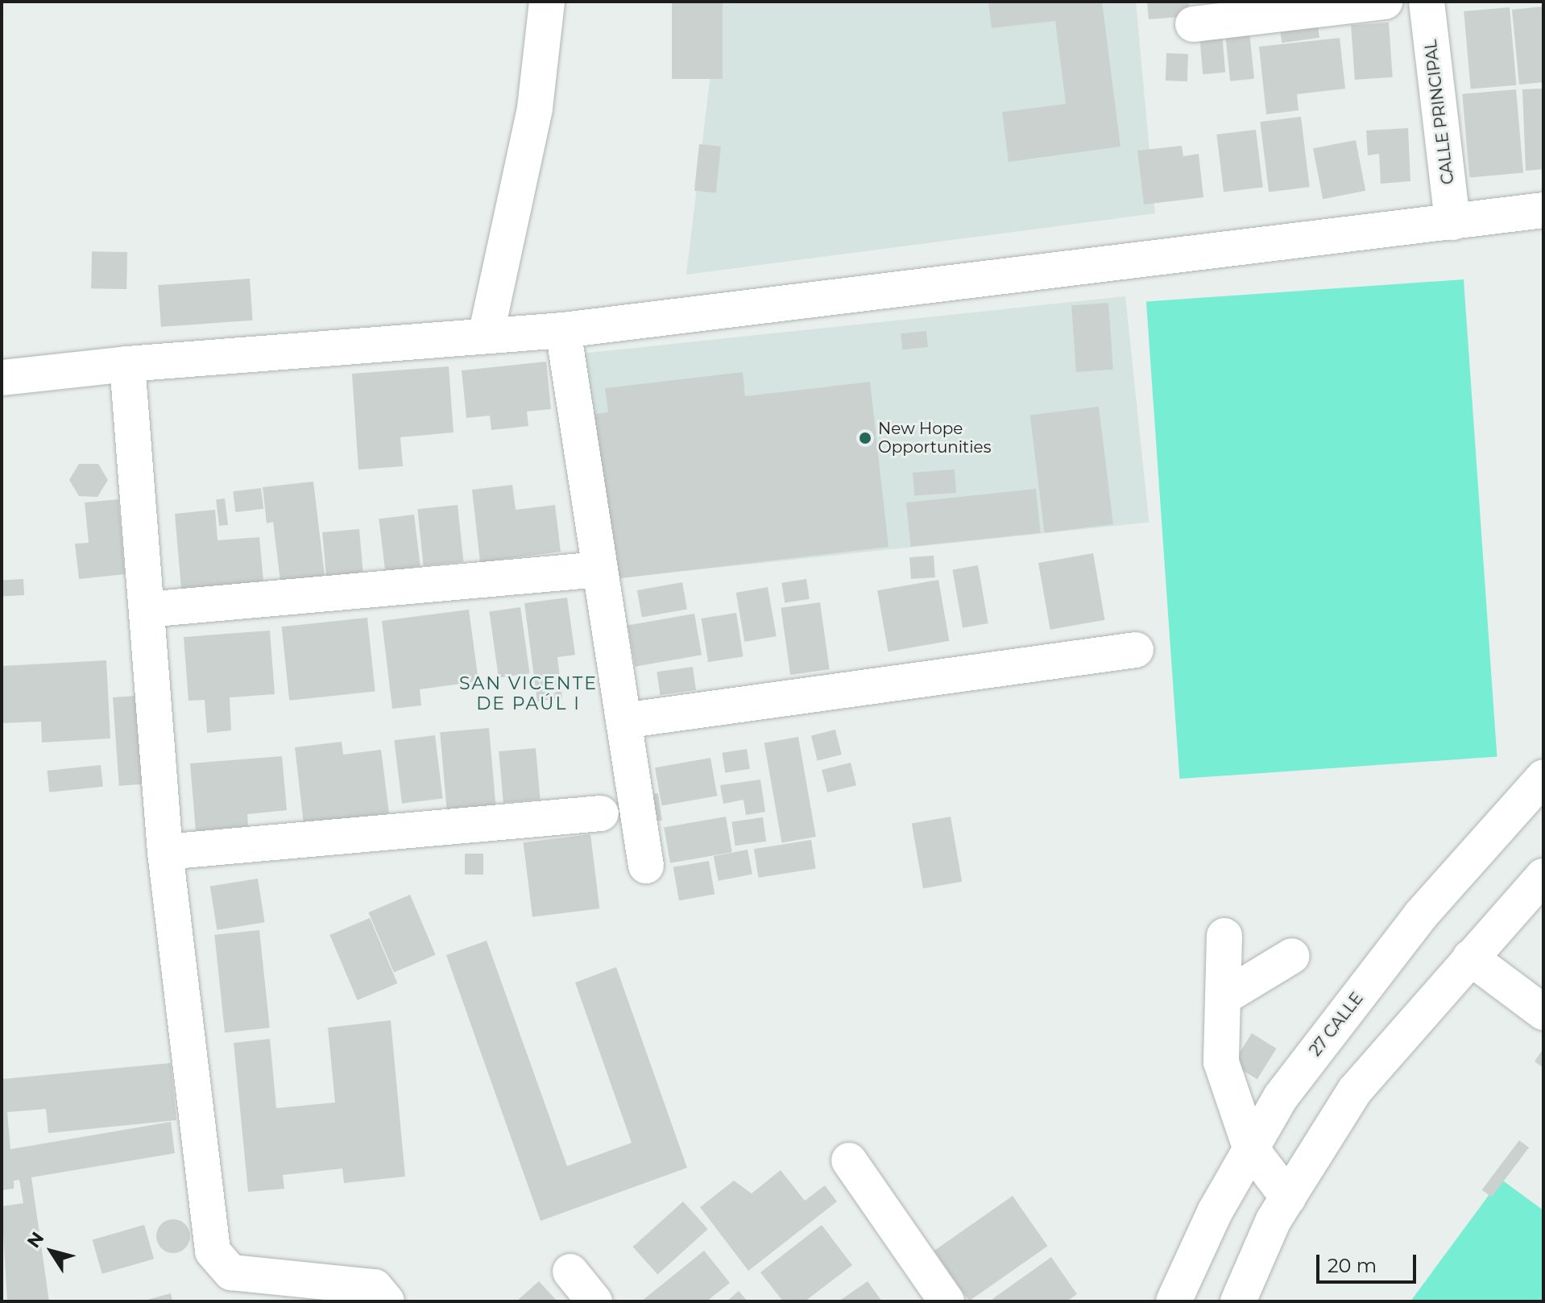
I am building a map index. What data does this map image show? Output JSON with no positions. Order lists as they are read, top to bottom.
{
  "streets": {
    "street": ["CALLE PRINCIPAL", "27 CALLE"]
  },
  "districts": ["SAN VICENTE DE PAÚL I"],
  "places": ["New Hope Opportunities"],
  "scale_bar": "20 m",
  "north": "top left"
}
